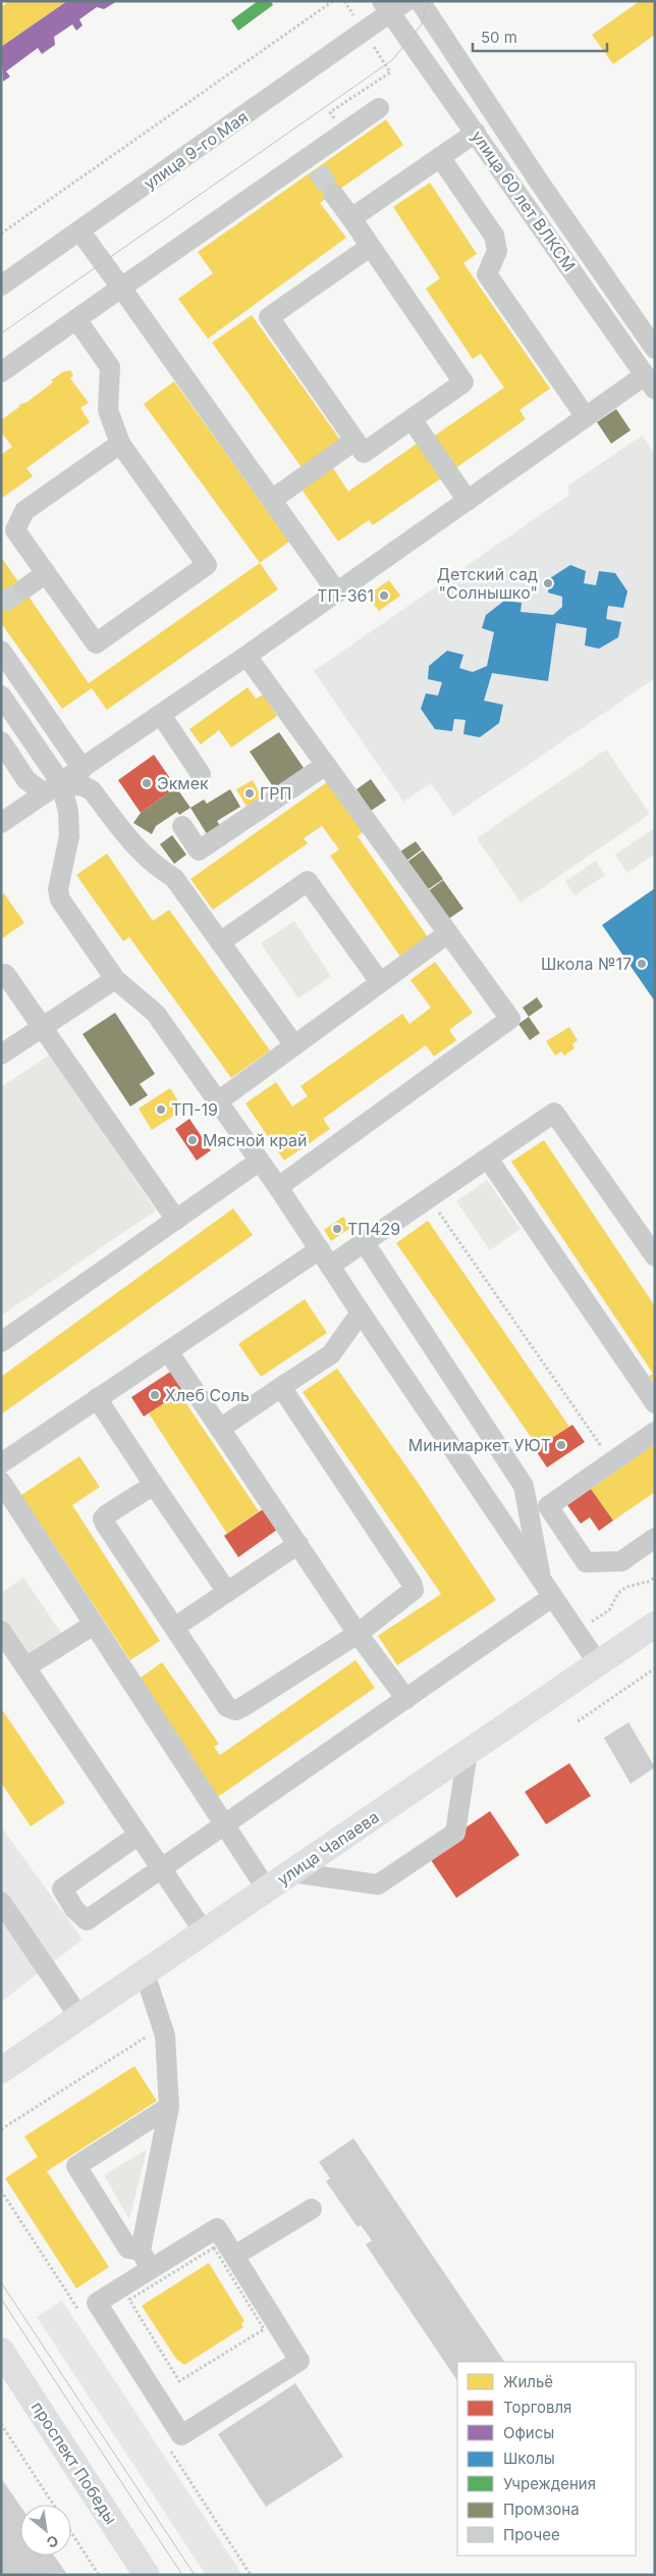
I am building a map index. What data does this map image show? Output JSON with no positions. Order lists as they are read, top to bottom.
{
  "streets": {
    "main road": ["улица Чапаева", "проспект Победы"],
    "street": ["улица 9-го Мая", "улица 60 лет ВЛКСМ"]
  },
  "crossings": [
    ["улица 9-го Мая", "улица 60 лет ВЛКСМ"]
  ],
  "places": [
    "Детский сад \"Солнышко\"",
    "ТП-361",
    "Экмек",
    "ГРП",
    "Школа №17",
    "ТП-19",
    "Мясной край",
    "ТП429",
    "Хлеб Соль",
    "Минимаркет УЮТ"
  ],
  "legend": [
    "Жильё",
    "Торговля",
    "Офисы",
    "Школы",
    "Учреждения",
    "Промзона",
    "Прочее"
  ],
  "scale_bar": "50 m",
  "north": "bottom right"
}
